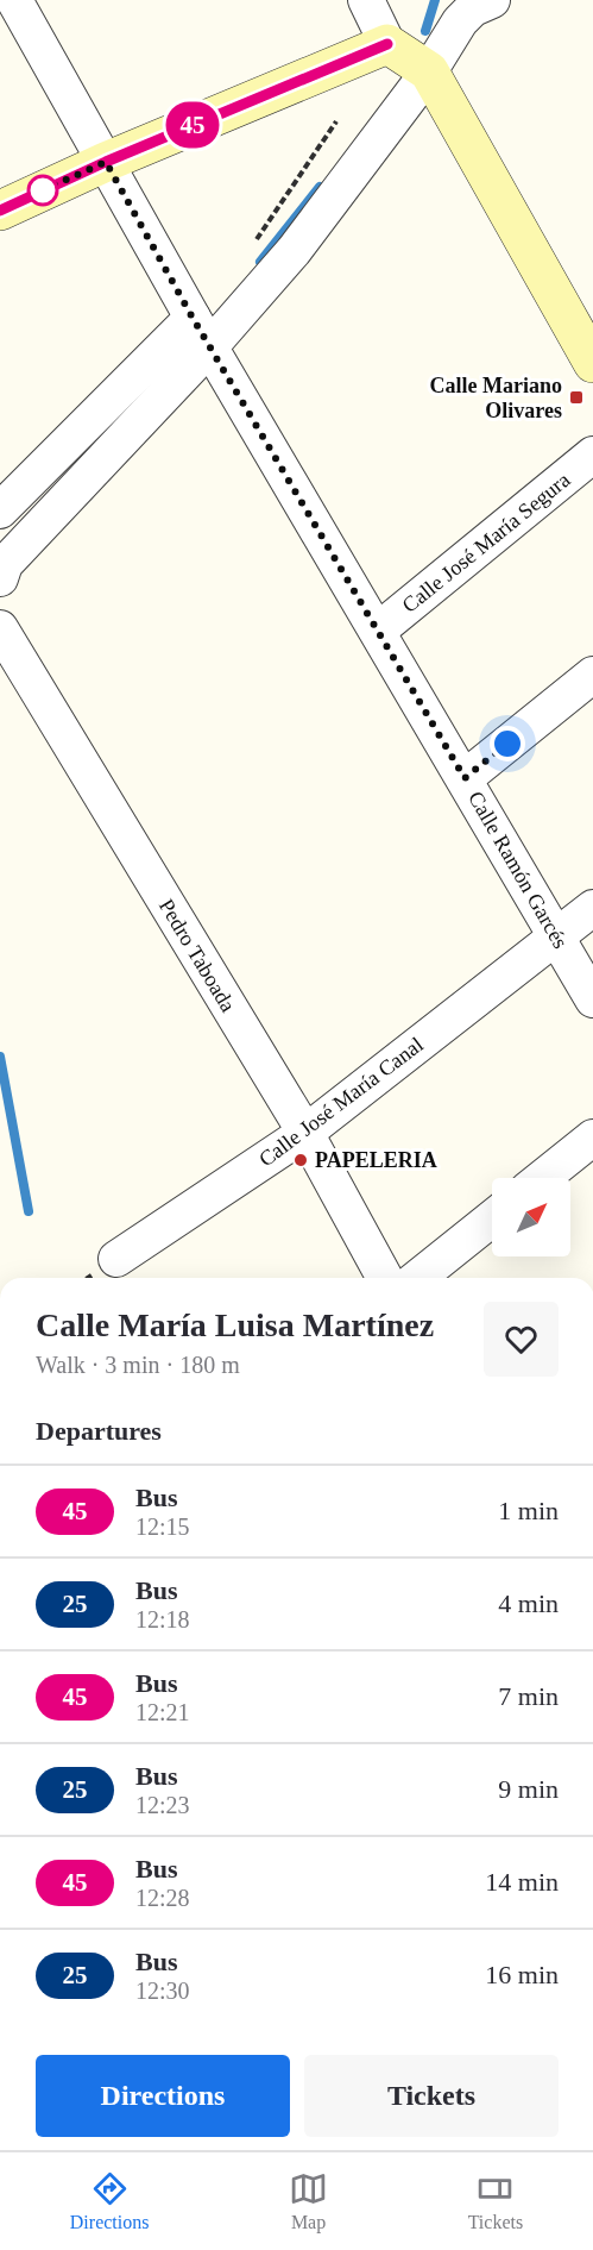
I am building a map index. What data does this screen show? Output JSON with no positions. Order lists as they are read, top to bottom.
{
  "streets": {
    "street": [
      "Calle José María Segura",
      "Calle Ramón Garcés",
      "Pedro Taboada",
      "Calle José María Canal"
    ]
  },
  "crossings": [
    ["Calle José María Segura", "Calle Ramón Garcés"],
    ["Calle Ramón Garcés", "Calle José María Canal"],
    ["Pedro Taboada", "Calle José María Canal"]
  ],
  "places": {
    "transit": ["Calle Mariano Olivares"],
    "other": ["PAPELERIA"]
  },
  "lines": ["bus line 45"],
  "north": "top right",
  "page": {
    "on_map": "45",
    "heading": [
      ["Calle María Luisa Martínez", "Walk · 3 min · 180 m"],
      "Departures"
    ],
    "list": [
      {
        "mark": "45",
        "name": "Bus",
        "note": "12:15",
        "value": "1 min"
      },
      {
        "mark": "25",
        "name": "Bus",
        "note": "12:18",
        "value": "4 min"
      },
      {
        "mark": "45",
        "name": "Bus",
        "note": "12:21",
        "value": "7 min"
      },
      {
        "mark": "25",
        "name": "Bus",
        "note": "12:23",
        "value": "9 min"
      },
      {
        "mark": "45",
        "name": "Bus",
        "note": "12:28",
        "value": "14 min"
      },
      {
        "mark": "25",
        "name": "Bus",
        "note": "12:30",
        "value": "16 min"
      }
    ],
    "buttons": ["Directions", "Tickets"],
    "tabs": ["Directions", "Map", "Tickets"]
  }
}
